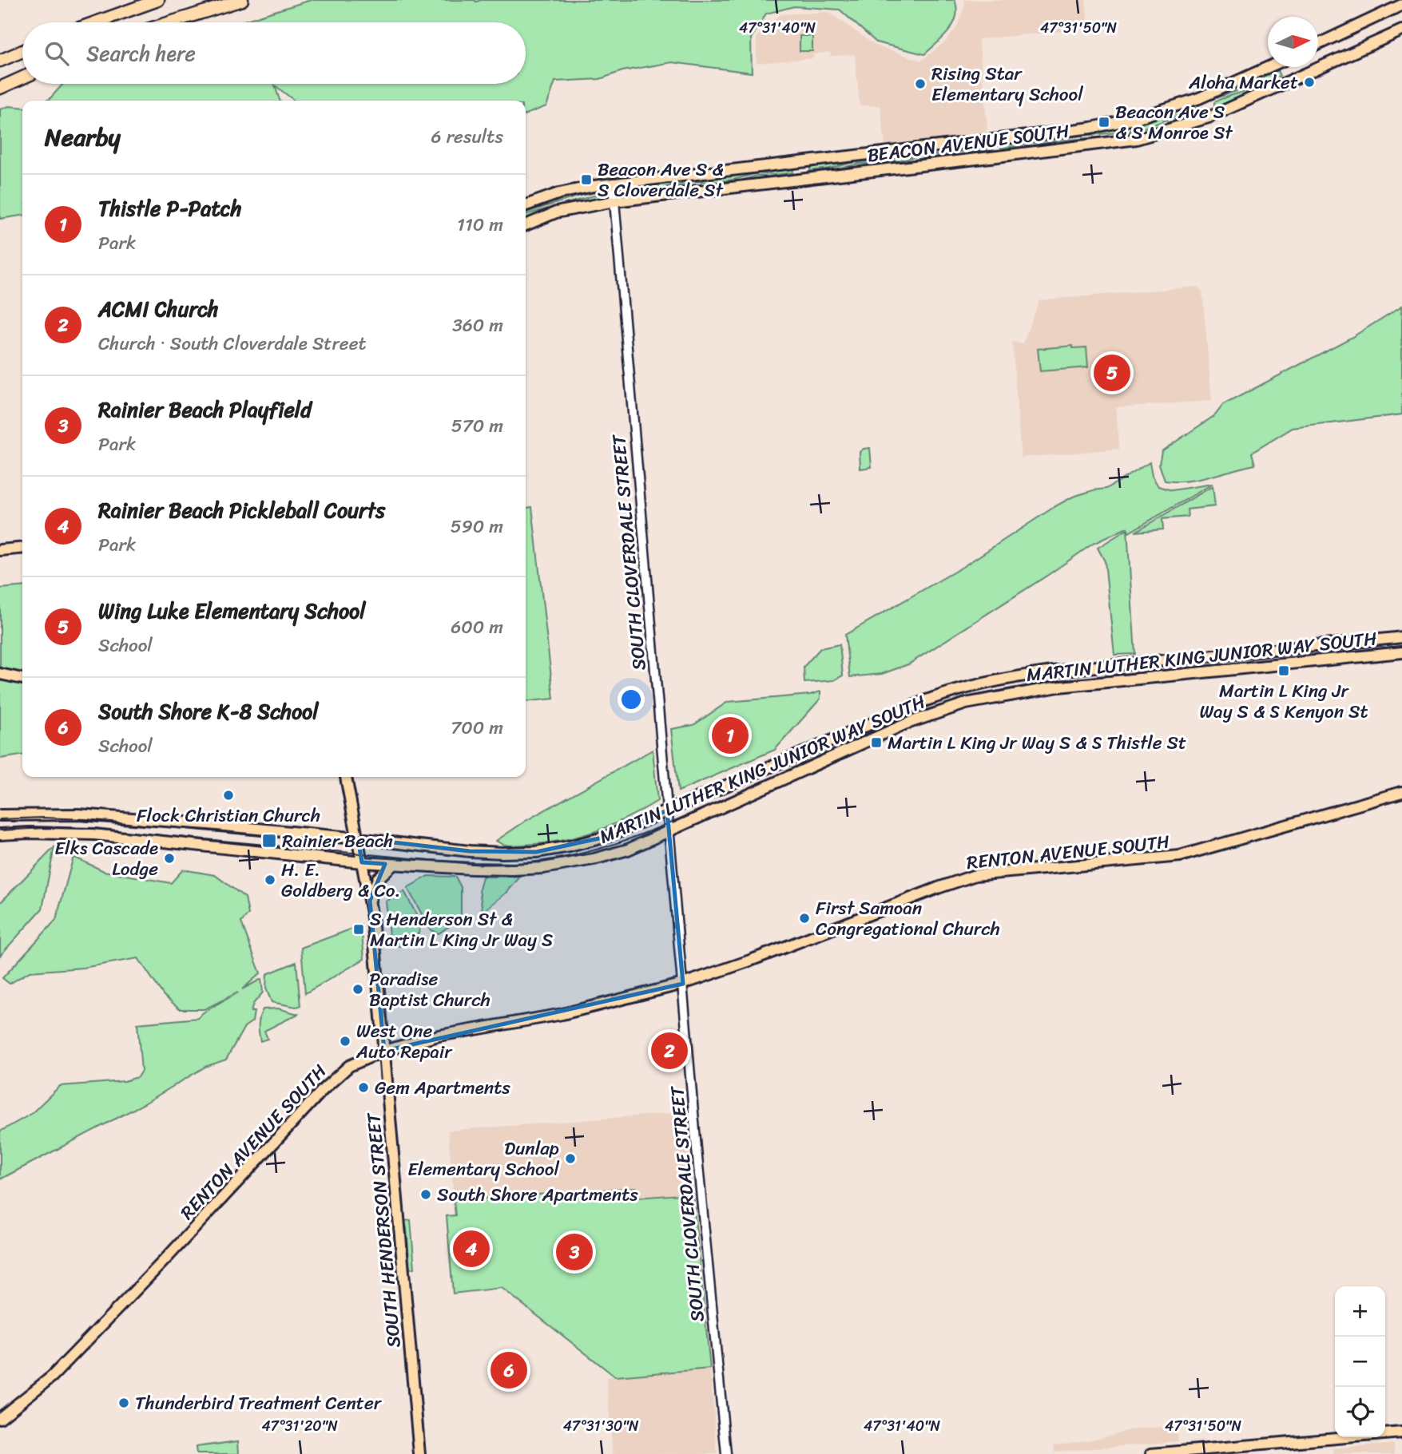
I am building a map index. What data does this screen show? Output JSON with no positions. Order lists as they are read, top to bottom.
{
  "streets": {
    "main road": [
      "BEACON AVENUE SOUTH",
      "MARTIN LUTHER KING JUNIOR WAY SOUTH",
      "RENTON AVENUE SOUTH",
      "SOUTH HENDERSON STREET"
    ],
    "street": ["SOUTH CLOVERDALE STREET"]
  },
  "crossings": [
    ["BEACON AVENUE SOUTH", "SOUTH CLOVERDALE STREET"],
    ["SOUTH CLOVERDALE STREET", "MARTIN LUTHER KING JUNIOR WAY SOUTH"],
    ["SOUTH CLOVERDALE STREET", "RENTON AVENUE SOUTH"],
    ["MARTIN LUTHER KING JUNIOR WAY SOUTH", "SOUTH HENDERSON STREET"],
    ["RENTON AVENUE SOUTH", "SOUTH HENDERSON STREET"]
  ],
  "places": {
    "other": [
      "Aloha Market",
      "Rising Star Elementary School",
      "Flock Christian Church",
      "Elks Cascade Lodge",
      "H. E. Goldberg & Co.",
      "First Samoan Congregational Church",
      "Paradise Baptist Church",
      "West One Auto Repair",
      "Gem Apartments",
      "Dunlap Elementary School",
      "South Shore Apartments",
      "Thunderbird Treatment Center"
    ],
    "transit": [
      "Beacon Ave S & S Monroe St",
      "Beacon Ave S & S Cloverdale St",
      "Martin L King Jr Way S & S Kenyon St",
      "Martin L King Jr Way S & S Thistle St",
      "Rainier Beach",
      "S Henderson St & Martin L King Jr Way S"
    ]
  },
  "north": "right",
  "page": {
    "search": "Search here",
    "heading": ["Nearby", "6 results"],
    "list": [
      {
        "mark": "1",
        "name": "Thistle P-Patch",
        "note": "Park",
        "value": "110 m"
      },
      {
        "mark": "2",
        "name": "ACMI Church",
        "note": "Church · South Cloverdale Street",
        "value": "360 m"
      },
      {
        "mark": "3",
        "name": "Rainier Beach Playfield",
        "note": "Park",
        "value": "570 m"
      },
      {
        "mark": "4",
        "name": "Rainier Beach Pickleball Courts",
        "note": "Park",
        "value": "590 m"
      },
      {
        "mark": "5",
        "name": "Wing Luke Elementary School",
        "note": "School",
        "value": "600 m"
      },
      {
        "mark": "6",
        "name": "South Shore K-8 School",
        "note": "School",
        "value": "700 m"
      }
    ],
    "pins": [
      "5",
      "1",
      "2",
      "4",
      "3",
      "6"
    ],
    "map_buttons": ["+", "−"]
  },
  "coordinates": [
    "47°31'40\"N",
    "47°31'50\"N",
    "47°31'20\"N",
    "47°31'30\"N"
  ]
}
